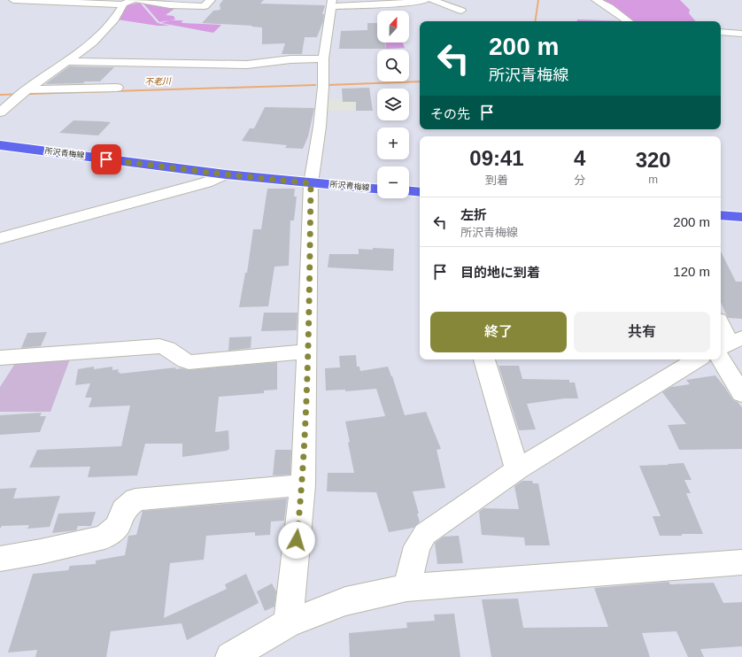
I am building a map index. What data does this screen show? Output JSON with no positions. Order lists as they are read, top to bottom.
{
  "streets": {
    "main road": ["所沢青梅線"]
  },
  "water": ["不老川"],
  "north": "top",
  "page": {
    "map_buttons": ["+", "−"],
    "turn": ["200 m", "所沢青梅線"],
    "then": "その先",
    "eta": [
      "09:41",
      "到着",
      "4",
      "分",
      "320",
      "m"
    ],
    "list": [
      {
        "name": "左折",
        "note": "所沢青梅線",
        "value": "200 m"
      },
      {
        "name": "目的地に到着",
        "value": "120 m"
      }
    ],
    "buttons": ["終了", "共有"]
  }
}
